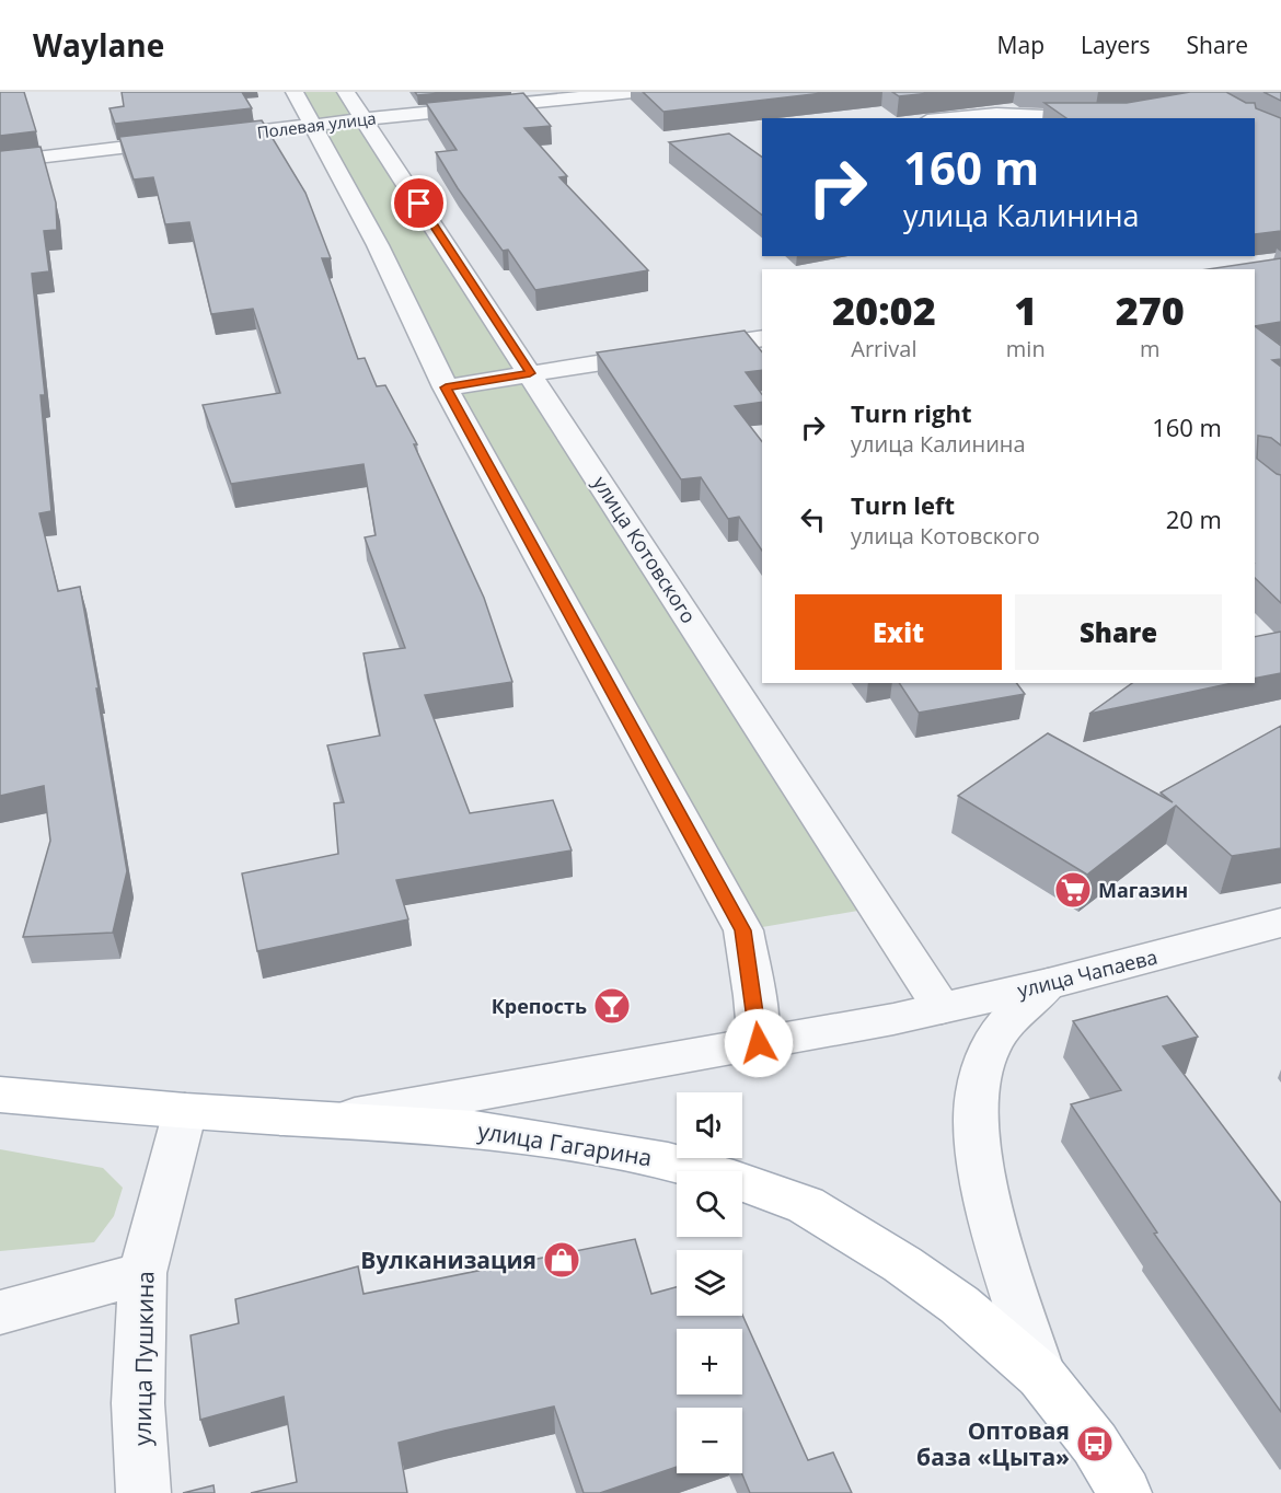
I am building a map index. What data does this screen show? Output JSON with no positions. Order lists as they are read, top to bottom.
{
  "streets": {
    "main road": ["улица Гагарина"],
    "street": [
      "Полевая улица",
      "улица Котовского",
      "улица Чапаева",
      "улица Пушкина"
    ]
  },
  "crossings": [
    ["Полевая улица", "улица Котовского"],
    ["улица Котовского", "улица Чапаева"],
    ["улица Чапаева", "улица Гагарина"],
    ["улица Гагарина", "улица Пушкина"]
  ],
  "places": {
    "supermarket": ["Магазин"],
    "bar": ["Крепость"],
    "shop": ["Вулканизация"],
    "bus stop": ["Оптовая база «Цыта»"]
  },
  "page": {
    "header": "Waylane",
    "nav": ["Map", "Layers", "Share"],
    "turn": ["160 m", "улица Калинина"],
    "eta": [
      "20:02",
      "Arrival",
      "1",
      "min",
      "270",
      "m"
    ],
    "list": [
      {
        "name": "Turn right",
        "note": "улица Калинина",
        "value": "160 m"
      },
      {
        "name": "Turn left",
        "note": "улица Котовского",
        "value": "20 m"
      }
    ],
    "buttons": ["Exit", "Share"],
    "map_buttons": ["+", "−"]
  }
}
